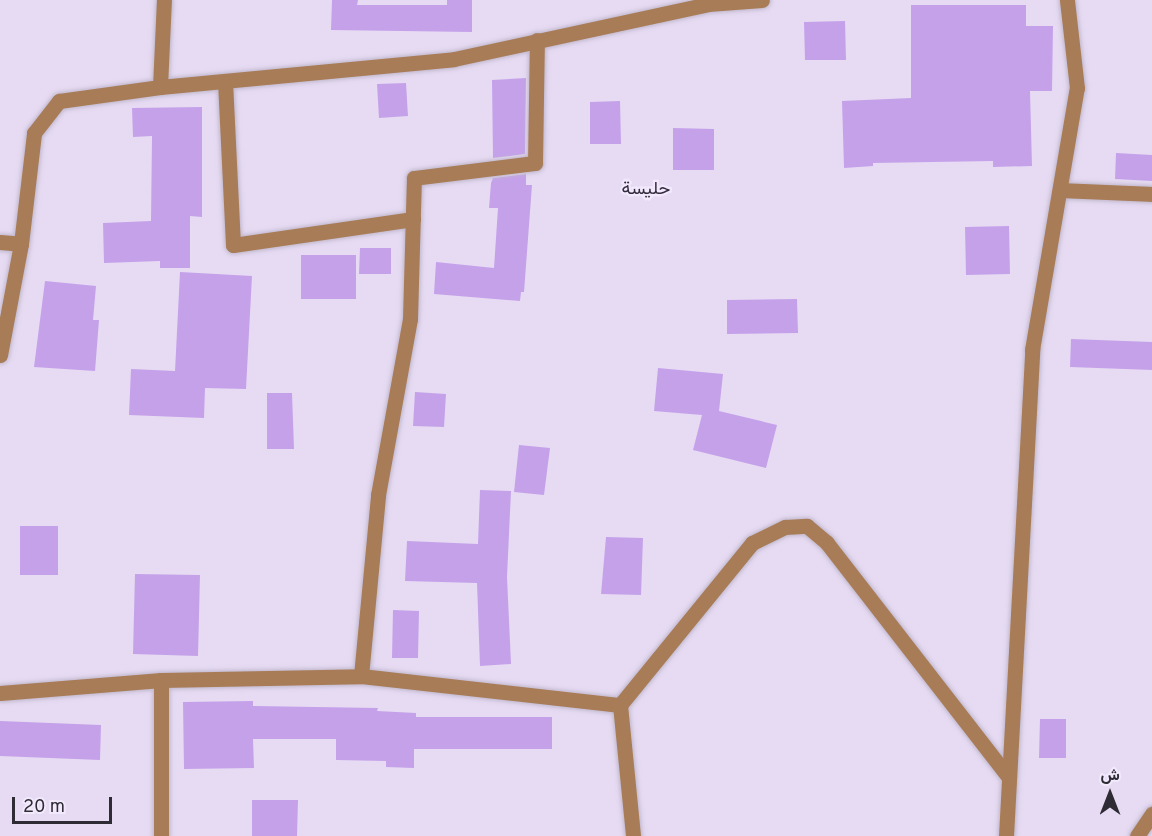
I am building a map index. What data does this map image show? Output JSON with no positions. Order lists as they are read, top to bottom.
{
  "districts": ["حليسة"],
  "scale_bar": "20 m",
  "north": "top"
}
